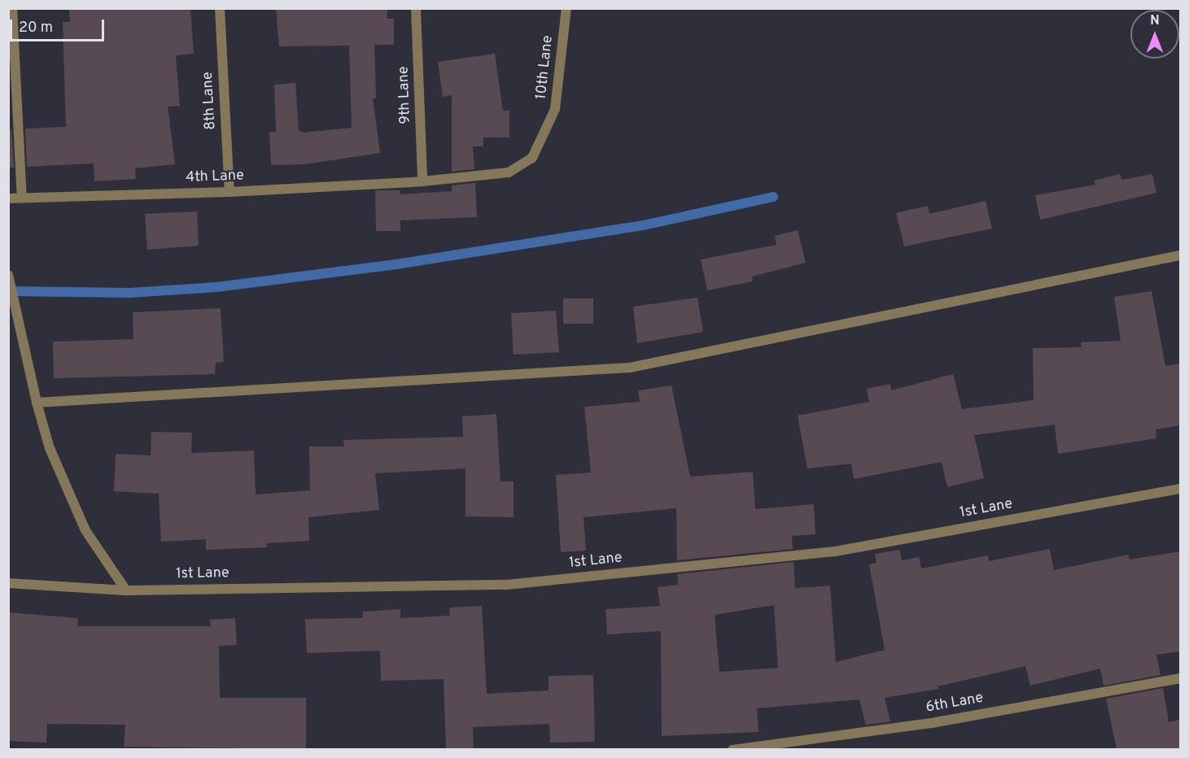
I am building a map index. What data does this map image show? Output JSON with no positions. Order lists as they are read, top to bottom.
{
  "streets": {
    "street": [
      "10th Lane",
      "9th Lane",
      "8th Lane",
      "4th Lane",
      "1st Lane",
      "6th Lane"
    ]
  },
  "crossings": [
    ["10th Lane", "9th Lane"],
    ["10th Lane", "4th Lane"],
    ["9th Lane", "4th Lane"],
    ["8th Lane", "4th Lane"]
  ],
  "scale_bar": "20 m",
  "north": "top"
}
